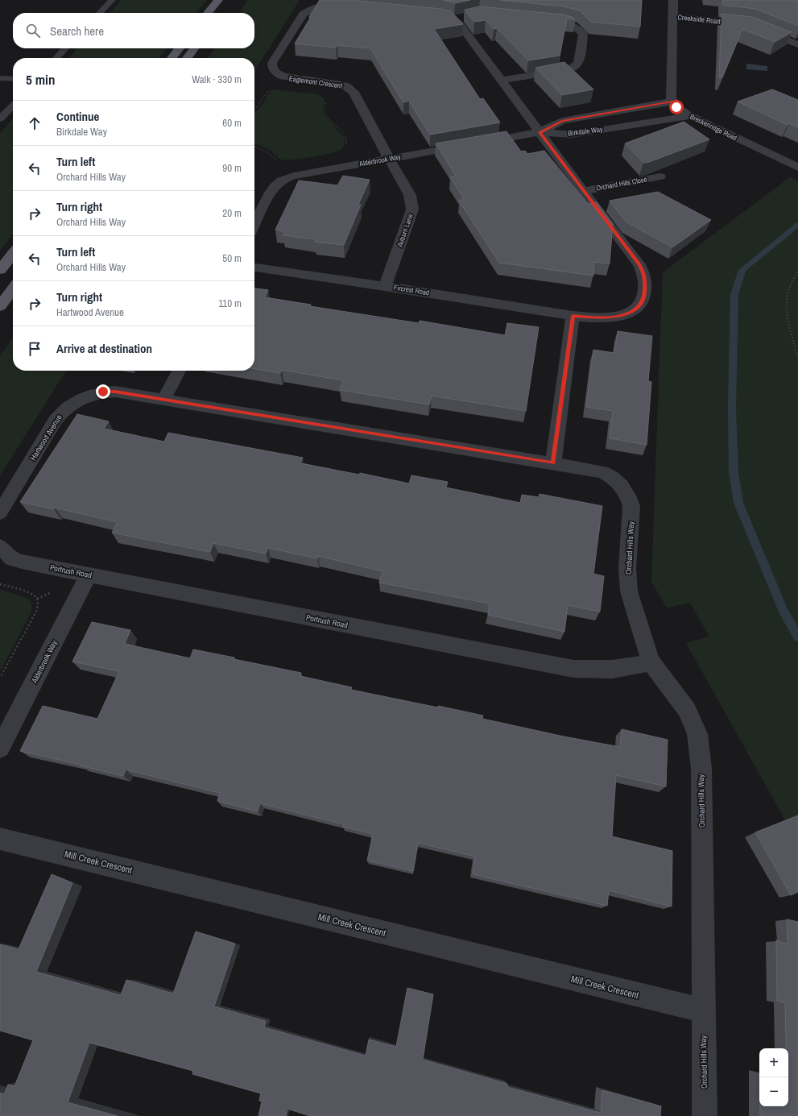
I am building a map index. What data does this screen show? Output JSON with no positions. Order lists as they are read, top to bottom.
{
  "streets": {
    "street": [
      "Creekside Road",
      "Eaglemont Crescent",
      "Breckenridge Road",
      "Birkdale Way",
      "Alderbrook Way",
      "Orchard Hills Close",
      "Auburn Lane",
      "Fircrest Road",
      "Hartwood Avenue",
      "Orchard Hills Way",
      "Portrush Road",
      "Mill Creek Crescent"
    ]
  },
  "crossings": [
    ["Eaglemont Crescent", "Alderbrook Way"],
    ["Eaglemont Crescent", "Auburn Lane"],
    ["Breckenridge Road", "Birkdale Way"],
    ["Birkdale Way", "Alderbrook Way"],
    ["Alderbrook Way", "Auburn Lane"],
    ["Alderbrook Way", "Portrush Road"],
    ["Auburn Lane", "Fircrest Road"],
    ["Hartwood Avenue", "Orchard Hills Way"],
    ["Orchard Hills Way", "Portrush Road"],
    ["Orchard Hills Way", "Mill Creek Crescent"]
  ],
  "page": {
    "search": "Search here",
    "heading": ["5 min", "Walk · 330 m"],
    "list": [
      ["Continue", "Birkdale Way", "60 m"],
      ["Turn left", "Orchard Hills Way", "90 m"],
      ["Turn right", "Orchard Hills Way", "20 m"],
      ["Turn left", "Orchard Hills Way", "50 m"],
      ["Turn right", "Hartwood Avenue", "110 m"],
      "Arrive at destination"
    ],
    "map_buttons": ["+", "−"]
  }
}
